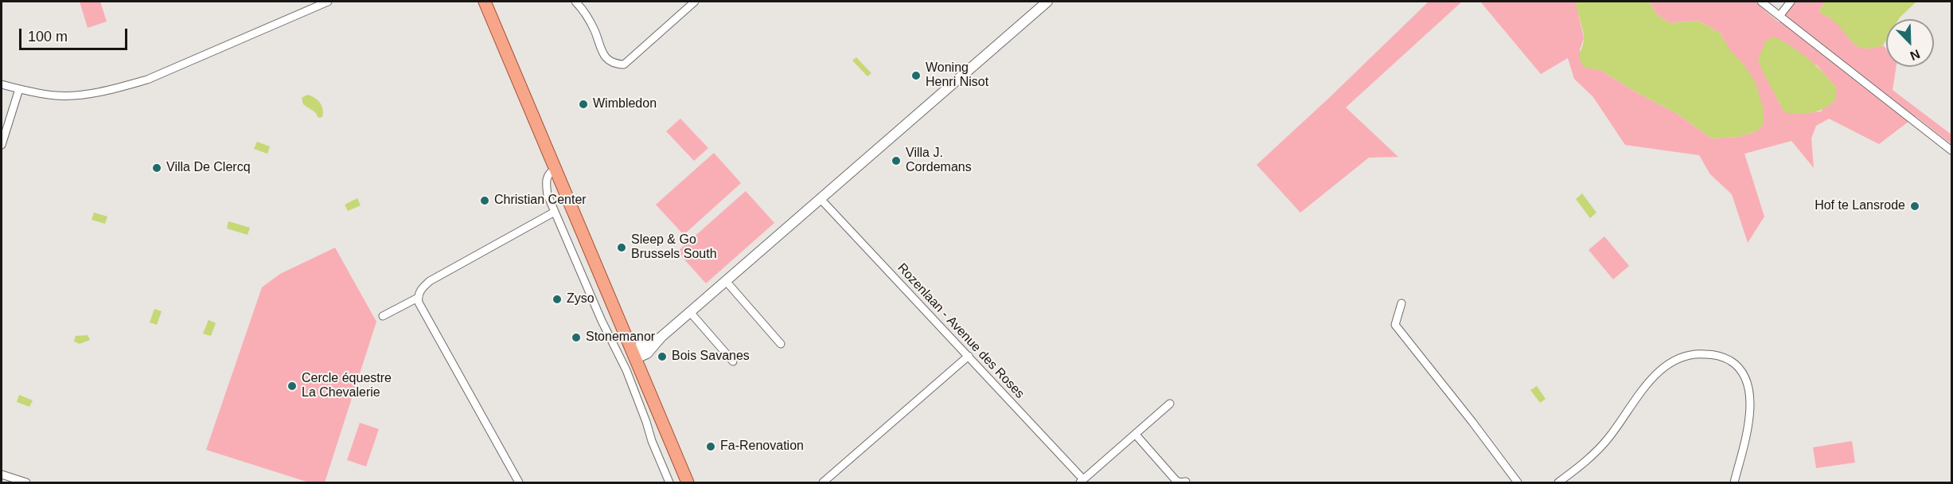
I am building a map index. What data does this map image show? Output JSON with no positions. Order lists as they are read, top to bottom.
{
  "streets": {
    "street": ["Rozenlaan - Avenue des Roses"]
  },
  "places": [
    "Woning Henri Nisot",
    "Wimbledon",
    "Villa J. Cordemans",
    "Villa De Clercq",
    "Christian Center",
    "Hof te Lansrode",
    "Sleep & Go Brussels South",
    "Zyso",
    "Stonemanor",
    "Bois Savanes",
    "Cercle équestre La Chevalerie",
    "Fa-Renovation"
  ],
  "scale_bar": "100 m",
  "north": "bottom right"
}
